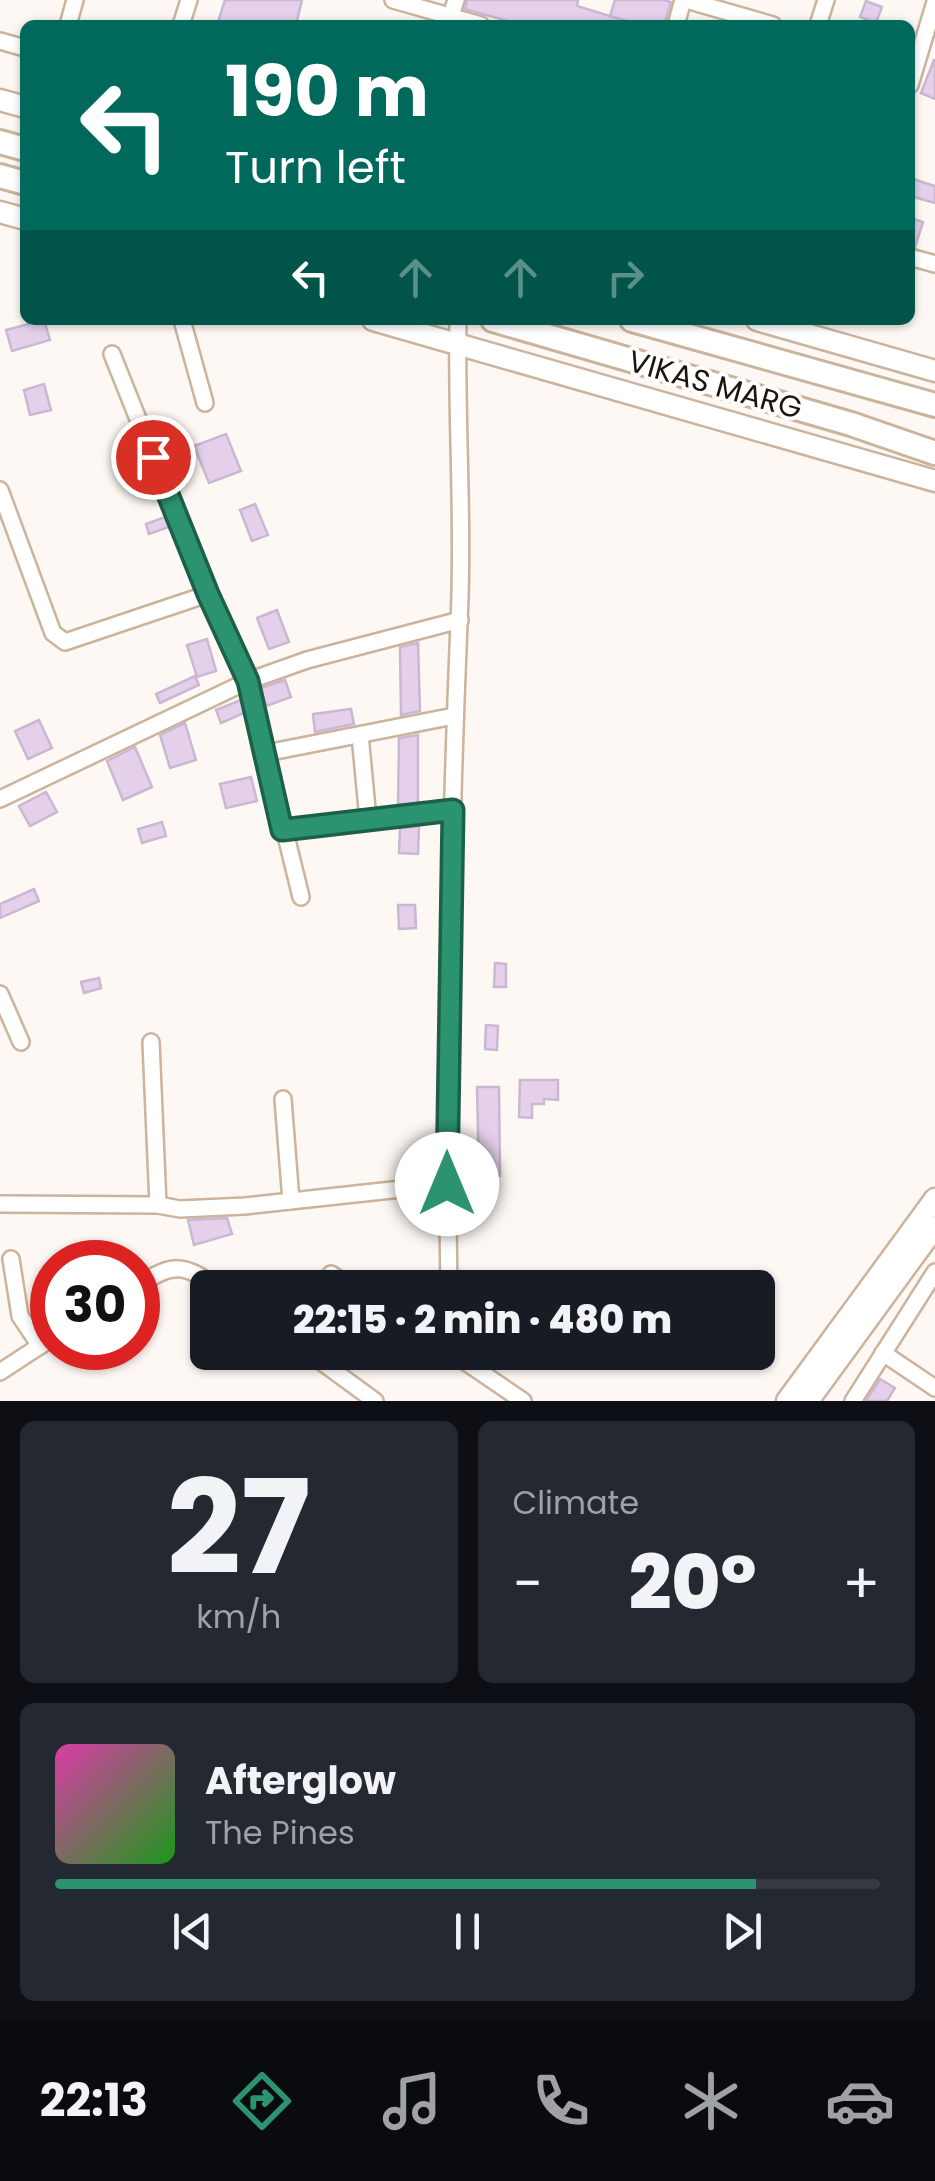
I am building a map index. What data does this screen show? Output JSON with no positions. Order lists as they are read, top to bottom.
{
  "streets": {
    "main road": ["VIKAS MARG"]
  },
  "page": {
    "turn": ["190 m", "Turn left"],
    "limit": "30",
    "trip": "22:15 · 2 min · 480 m",
    "tile": [
      ["27", "km/h"],
      "Climate"
    ],
    "heat": ["−", "20°", "+"],
    "song": ["Afterglow", "The Pines"],
    "tabs": "22:13"
  }
}
